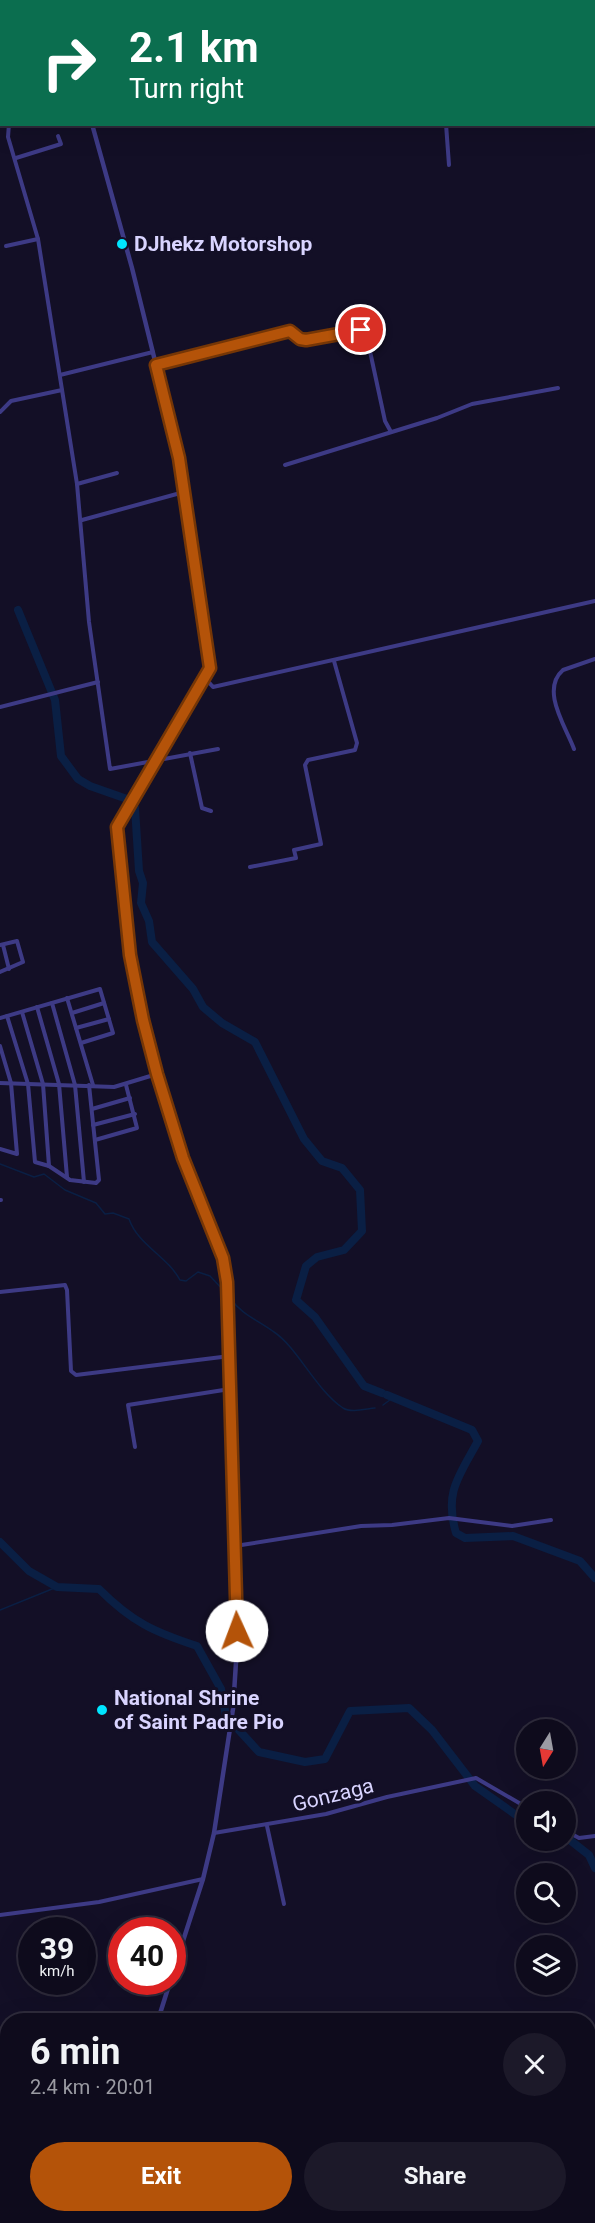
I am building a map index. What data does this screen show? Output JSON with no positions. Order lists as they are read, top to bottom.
{
  "streets": {
    "street": ["Gonzaga"]
  },
  "places": ["DJhekz Motorshop", "National Shrine of Saint Padre Pio"],
  "north": "bottom",
  "page": {
    "turn": ["2.1 km", "Turn right"],
    "speed": "39 km/h",
    "limit": "40",
    "heading": ["6 min", "2.4 km · 20:01"],
    "buttons": ["Exit", "Share"]
  }
}
